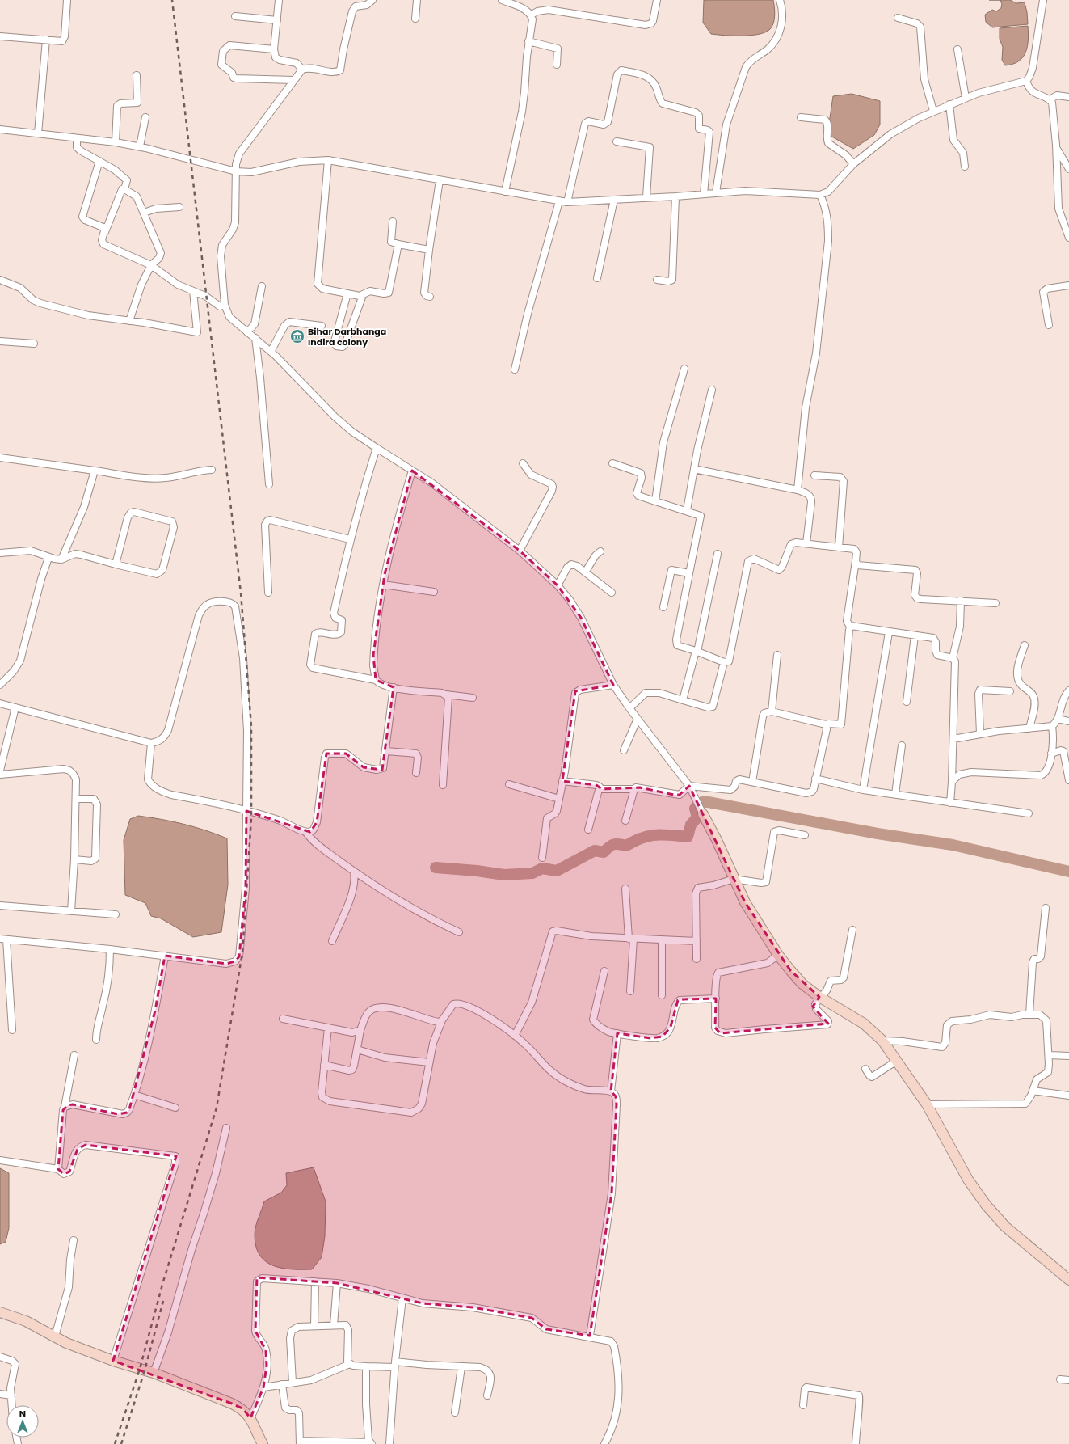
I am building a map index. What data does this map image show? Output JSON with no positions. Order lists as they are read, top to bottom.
{
  "places": {
    "museum": ["Bihar Darbhanga Indira colony"]
  },
  "north": "top"
}
